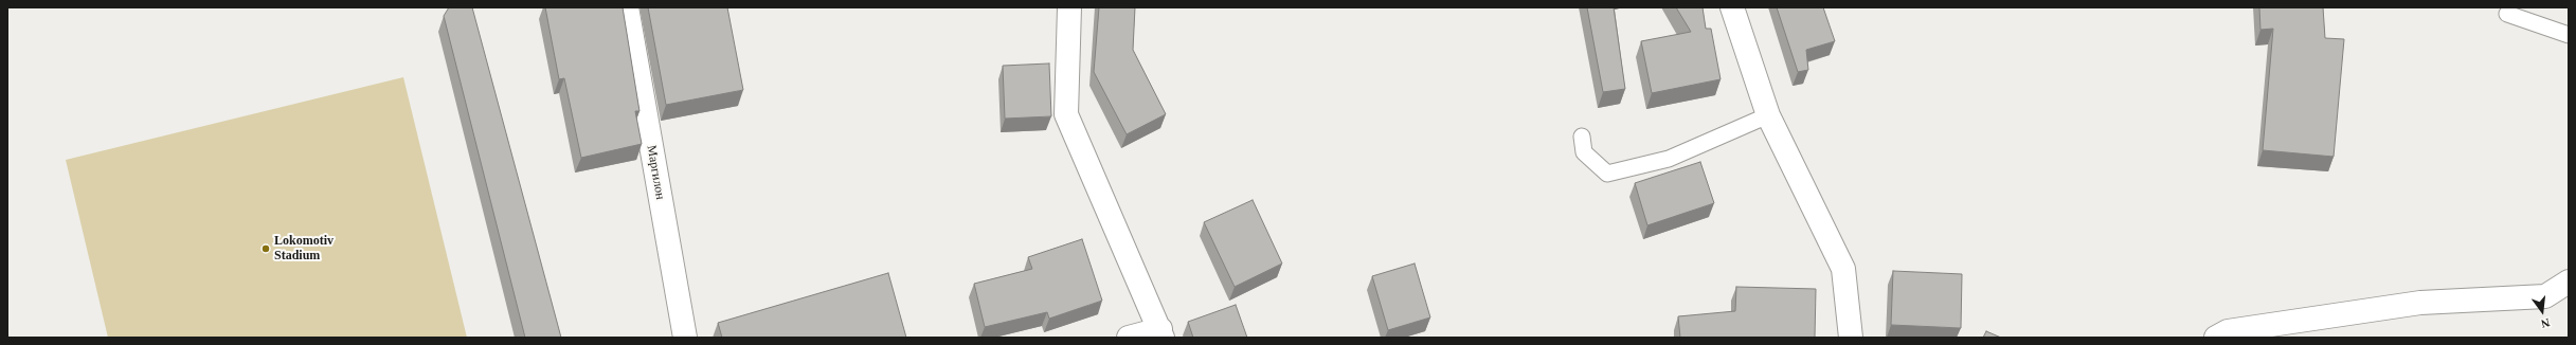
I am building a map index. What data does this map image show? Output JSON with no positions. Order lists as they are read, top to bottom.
{
  "streets": {
    "street": ["Маргилон"]
  },
  "places": ["Lokomotiv Stadium"],
  "north": "bottom"
}
